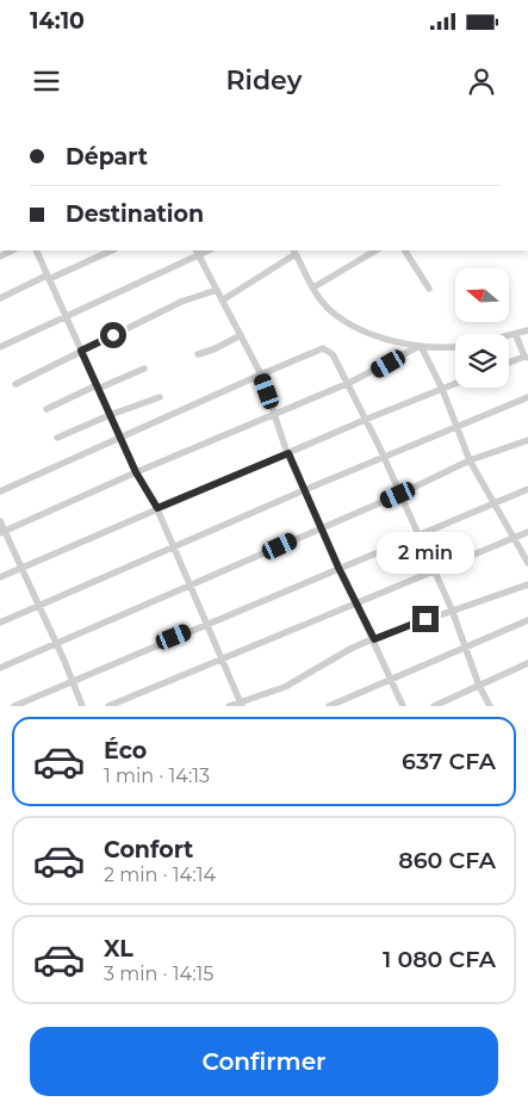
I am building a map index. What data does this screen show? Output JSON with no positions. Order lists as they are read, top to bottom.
{
  "north": "left",
  "page": {
    "status": "14:10",
    "header": "Ridey",
    "banner": ["Départ", "Destination"],
    "bubble": "2 min",
    "list": [
      {
        "name": "Éco",
        "note": "1 min · 14:13",
        "value": "637 CFA"
      },
      {
        "name": "Confort",
        "note": "2 min · 14:14",
        "value": "860 CFA"
      },
      {
        "name": "XL",
        "note": "3 min · 14:15",
        "value": "1 080 CFA"
      }
    ],
    "buttons": "Confirmer"
  }
}
